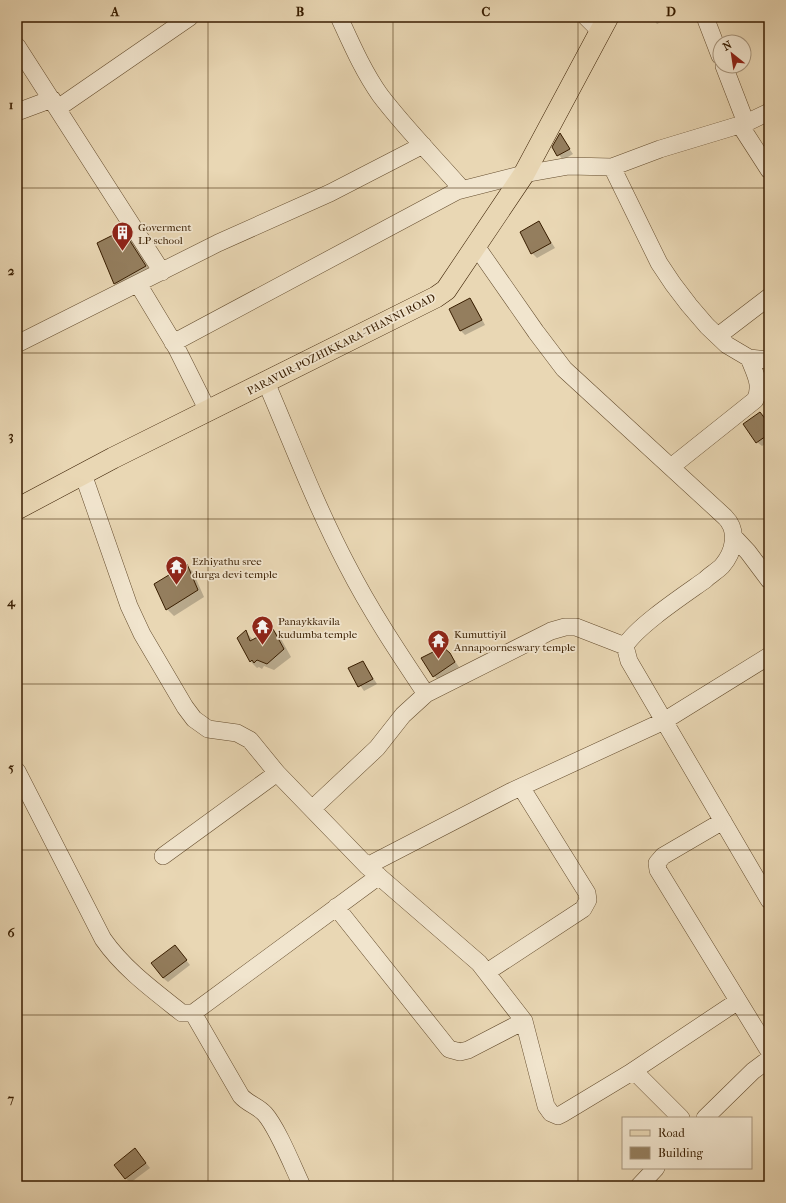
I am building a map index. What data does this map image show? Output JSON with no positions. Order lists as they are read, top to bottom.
{
  "streets": {
    "main road": ["PARAVUR-POZHIKKARA-THANNI ROAD"]
  },
  "places": {
    "building": ["Goverment LP school"],
    "temple": ["Ezhiyathu sree durga devi temple", "Panaykkavila kudumba temple", "Kumuttiyil Annapoorneswary temple"]
  },
  "legend": ["Road", "Building"],
  "north": "top left",
  "grid": {
    "columns": [
      "A",
      "B",
      "C",
      "D"
    ],
    "rows": [
      "1",
      "2",
      "3",
      "4",
      "5",
      "6",
      "7"
    ]
  }
}
